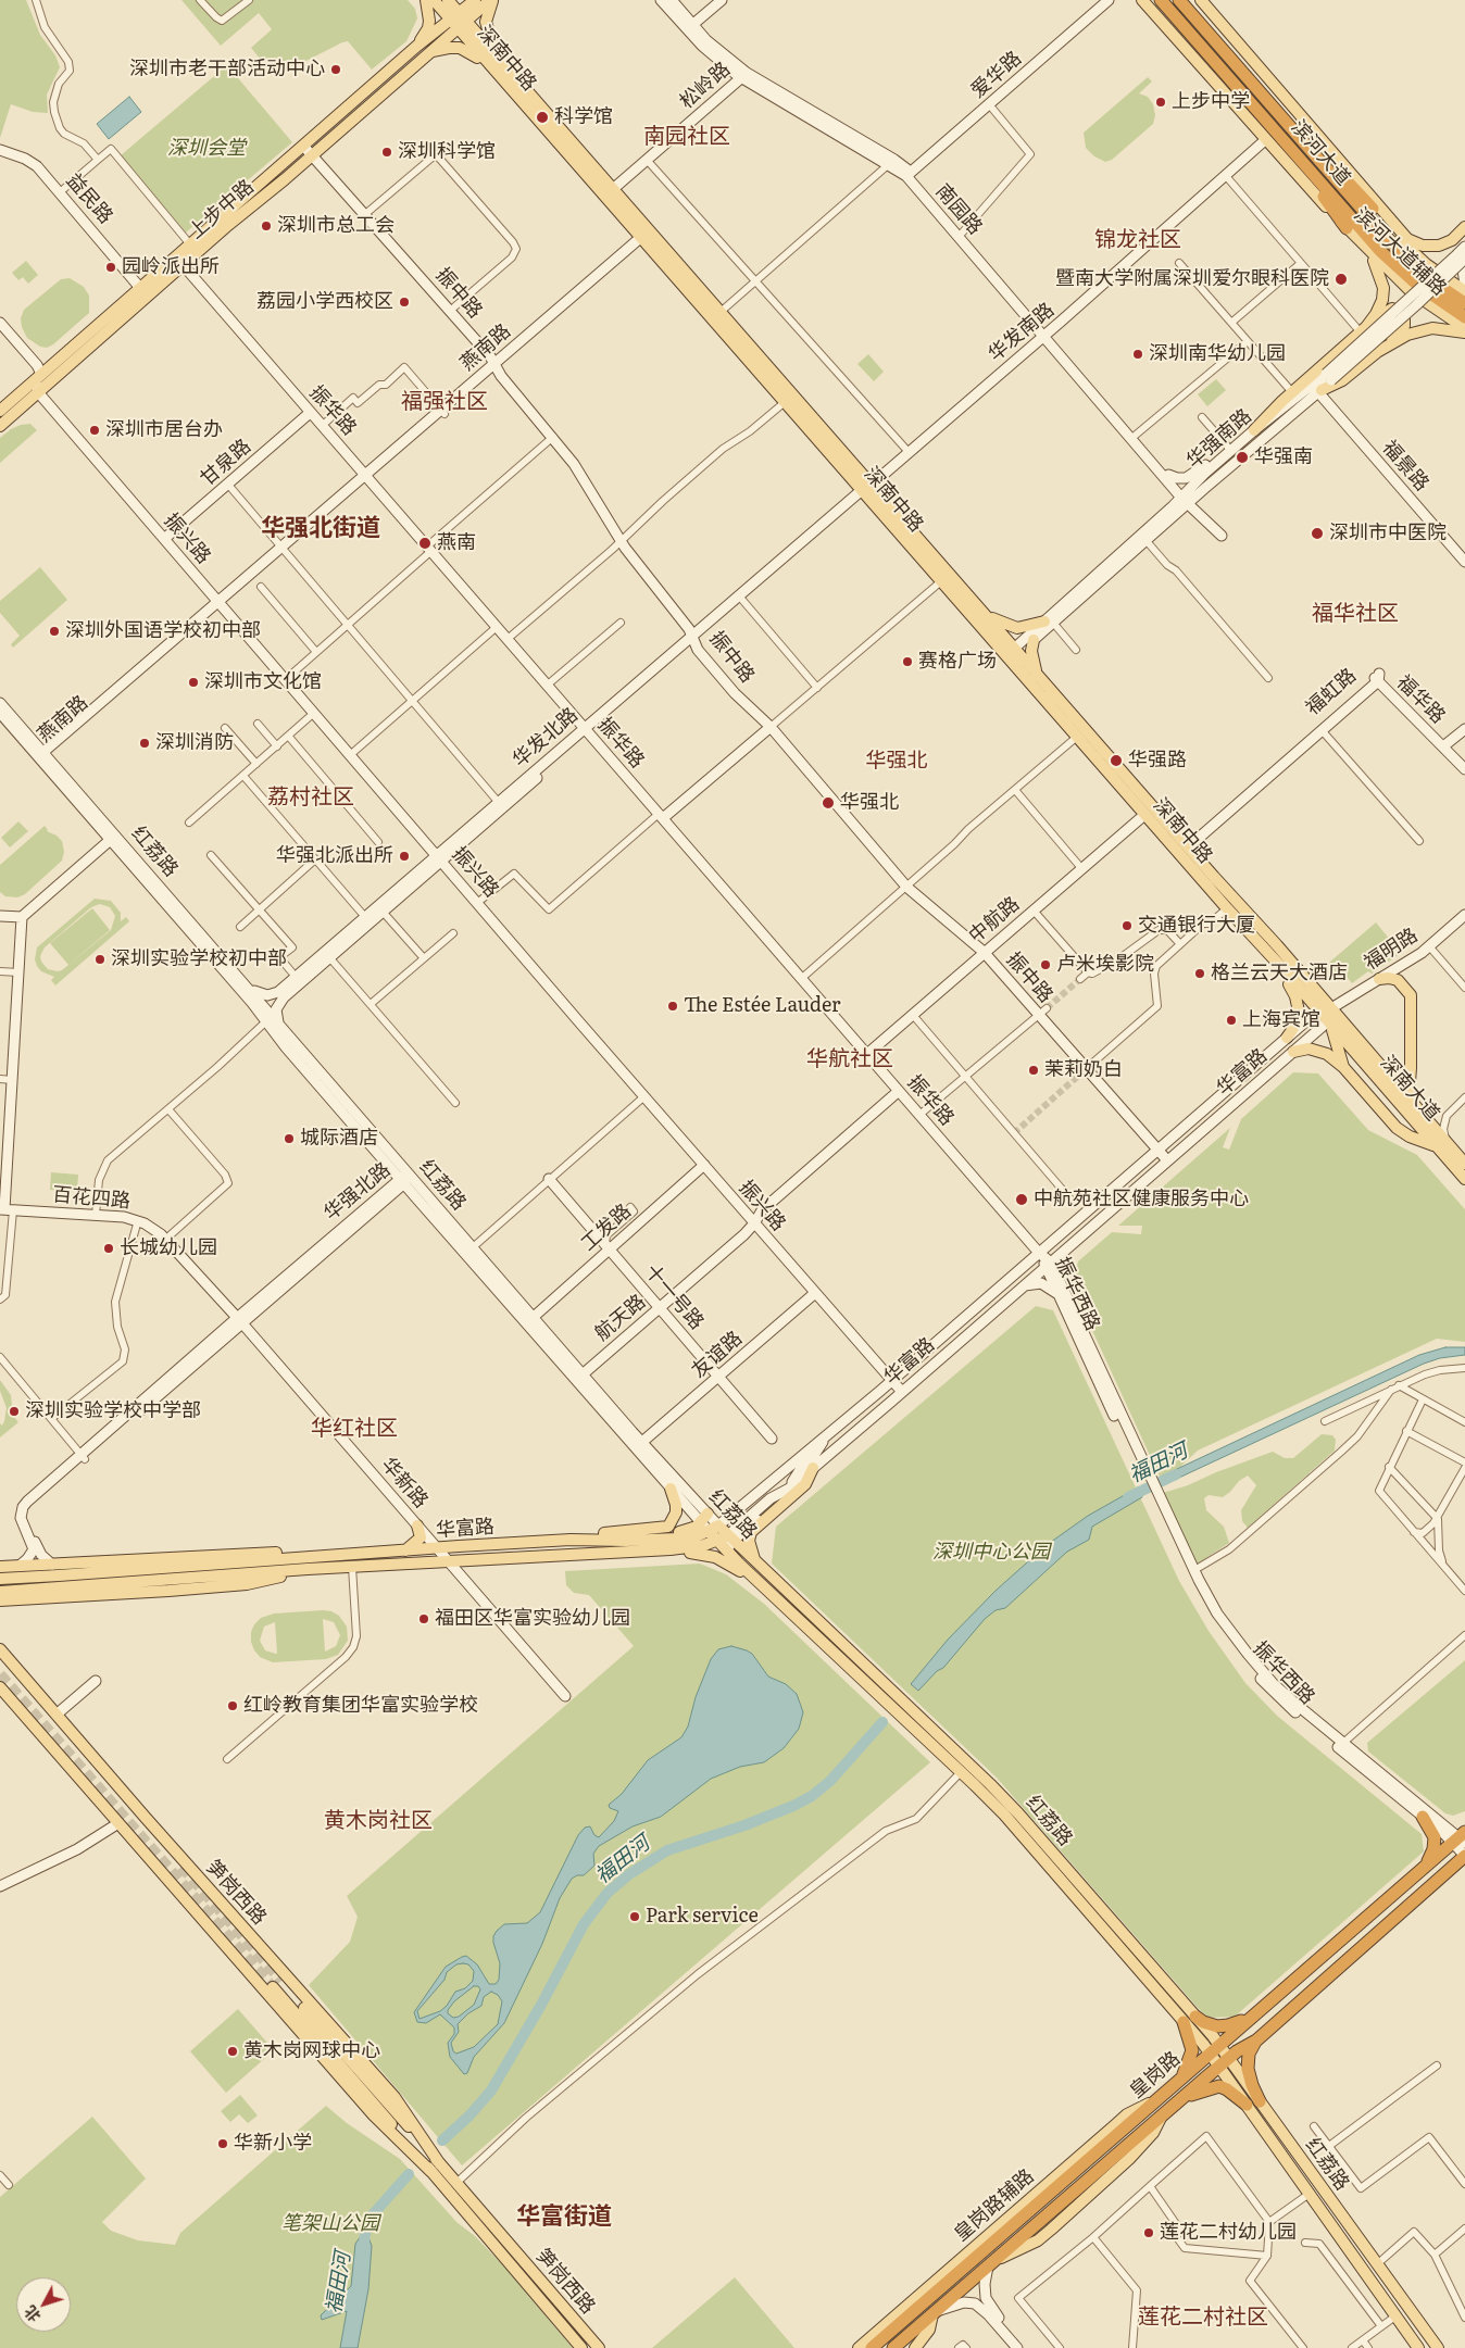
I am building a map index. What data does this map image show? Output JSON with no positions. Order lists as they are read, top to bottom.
{
  "streets": {
    "highway": ["滨河大道", "皇岗路"],
    "main road": [
      "深南中路",
      "爱华路",
      "松岭路",
      "益民路",
      "上步中路",
      "南园路",
      "滨河大道辅路",
      "振中路",
      "华发南路",
      "燕南路",
      "振华路",
      "华强南路",
      "甘泉路",
      "福景路",
      "振兴路",
      "福虹路",
      "福华路",
      "华发北路",
      "红荔路",
      "中航路",
      "福明路",
      "华富路",
      "深南大道",
      "华强北路",
      "百花四路",
      "工发路",
      "振华西路",
      "十一号路",
      "航天路",
      "友谊路",
      "华新路",
      "笋岗西路",
      "皇岗路辅路"
    ]
  },
  "crossings": [
    ["深南中路", "松岭路"],
    ["深南中路", "上步中路"],
    ["深南中路", "华发南路"],
    ["深南中路", "燕南路"],
    ["深南中路", "华强南路"],
    ["深南中路", "福虹路"],
    ["深南中路", "华发北路"],
    ["深南中路", "中航路"],
    ["深南中路", "福明路"],
    ["深南中路", "华富路"],
    ["深南中路", "深南大道"],
    ["爱华路", "南园路"],
    ["松岭路", "南园路"],
    ["益民路", "上步中路"],
    ["上步中路", "振中路"],
    ["上步中路", "振华路"],
    ["上步中路", "振兴路"],
    ["南园路", "华发南路"],
    ["南园路", "华强南路"],
    ["滨河大道辅路", "华发南路"],
    ["振中路", "燕南路"],
    ["振中路", "华发北路"],
    ["振中路", "中航路"],
    ["振中路", "华富路"],
    ["华发南路", "华发北路"],
    ["燕南路", "振华路"],
    ["燕南路", "振兴路"],
    ["燕南路", "红荔路"],
    ["振华路", "甘泉路"],
    ["振华路", "华发北路"],
    ["振华路", "中航路"],
    ["振华路", "华富路"],
    ["振华路", "振华西路"],
    ["华强南路", "福景路"],
    ["甘泉路", "振兴路"],
    ["振兴路", "华发北路"],
    ["振兴路", "华富路"],
    ["振兴路", "工发路"],
    ["振兴路", "航天路"],
    ["振兴路", "友谊路"],
    ["福虹路", "福华路"],
    ["华发北路", "红荔路"],
    ["红荔路", "华富路"],
    ["红荔路", "华强北路"],
    ["红荔路", "工发路"],
    ["红荔路", "航天路"],
    ["红荔路", "友谊路"],
    ["红荔路", "皇岗路"],
    ["福明路", "深南大道"],
    ["华富路", "深南大道"],
    ["华富路", "华强北路"],
    ["华富路", "振华西路"],
    ["华富路", "华新路"],
    ["华强北路", "百花四路"],
    ["华强北路", "华新路"],
    ["百花四路", "华新路"],
    ["工发路", "十一号路"],
    ["振华西路", "皇岗路"],
    ["十一号路", "航天路"],
    ["十一号路", "友谊路"],
    ["皇岗路", "皇岗路辅路"]
  ],
  "districts": [
    "南园社区",
    "锦龙社区",
    "福强社区",
    "华强北街道",
    "福华社区",
    "华强北",
    "荔村社区",
    "华航社区",
    "华红社区",
    "黄木岗社区",
    "华富街道",
    "莲花二村社区"
  ],
  "water": ["福田河"],
  "parks": ["深圳会堂", "深圳中心公园", "笔架山公园"],
  "places": [
    "深圳市老干部活动中心",
    "上步中学",
    "科学馆",
    "深圳科学馆",
    "深圳市总工会",
    "园岭派出所",
    "暨南大学附属深圳爱尔眼科医院",
    "荔园小学西校区",
    "深圳南华幼儿园",
    "深圳市居台办",
    "华强南",
    "深圳市中医院",
    "燕南",
    "深圳外国语学校初中部",
    "赛格广场",
    "深圳市文化馆",
    "深圳消防",
    "华强路",
    "华强北",
    "华强北派出所",
    "交通银行大厦",
    "深圳实验学校初中部",
    "卢米埃影院",
    "格兰云天大酒店",
    "The Estée Lauder",
    "上海宾馆",
    "茉莉奶白",
    "城际酒店",
    "中航苑社区健康服务中心",
    "长城幼儿园",
    "深圳实验学校中学部",
    "福田区华富实验幼儿园",
    "红岭教育集团华富实验学校",
    "Park service",
    "黄木岗网球中心",
    "华新小学",
    "莲花二村幼儿园"
  ],
  "north": "bottom left"
}
